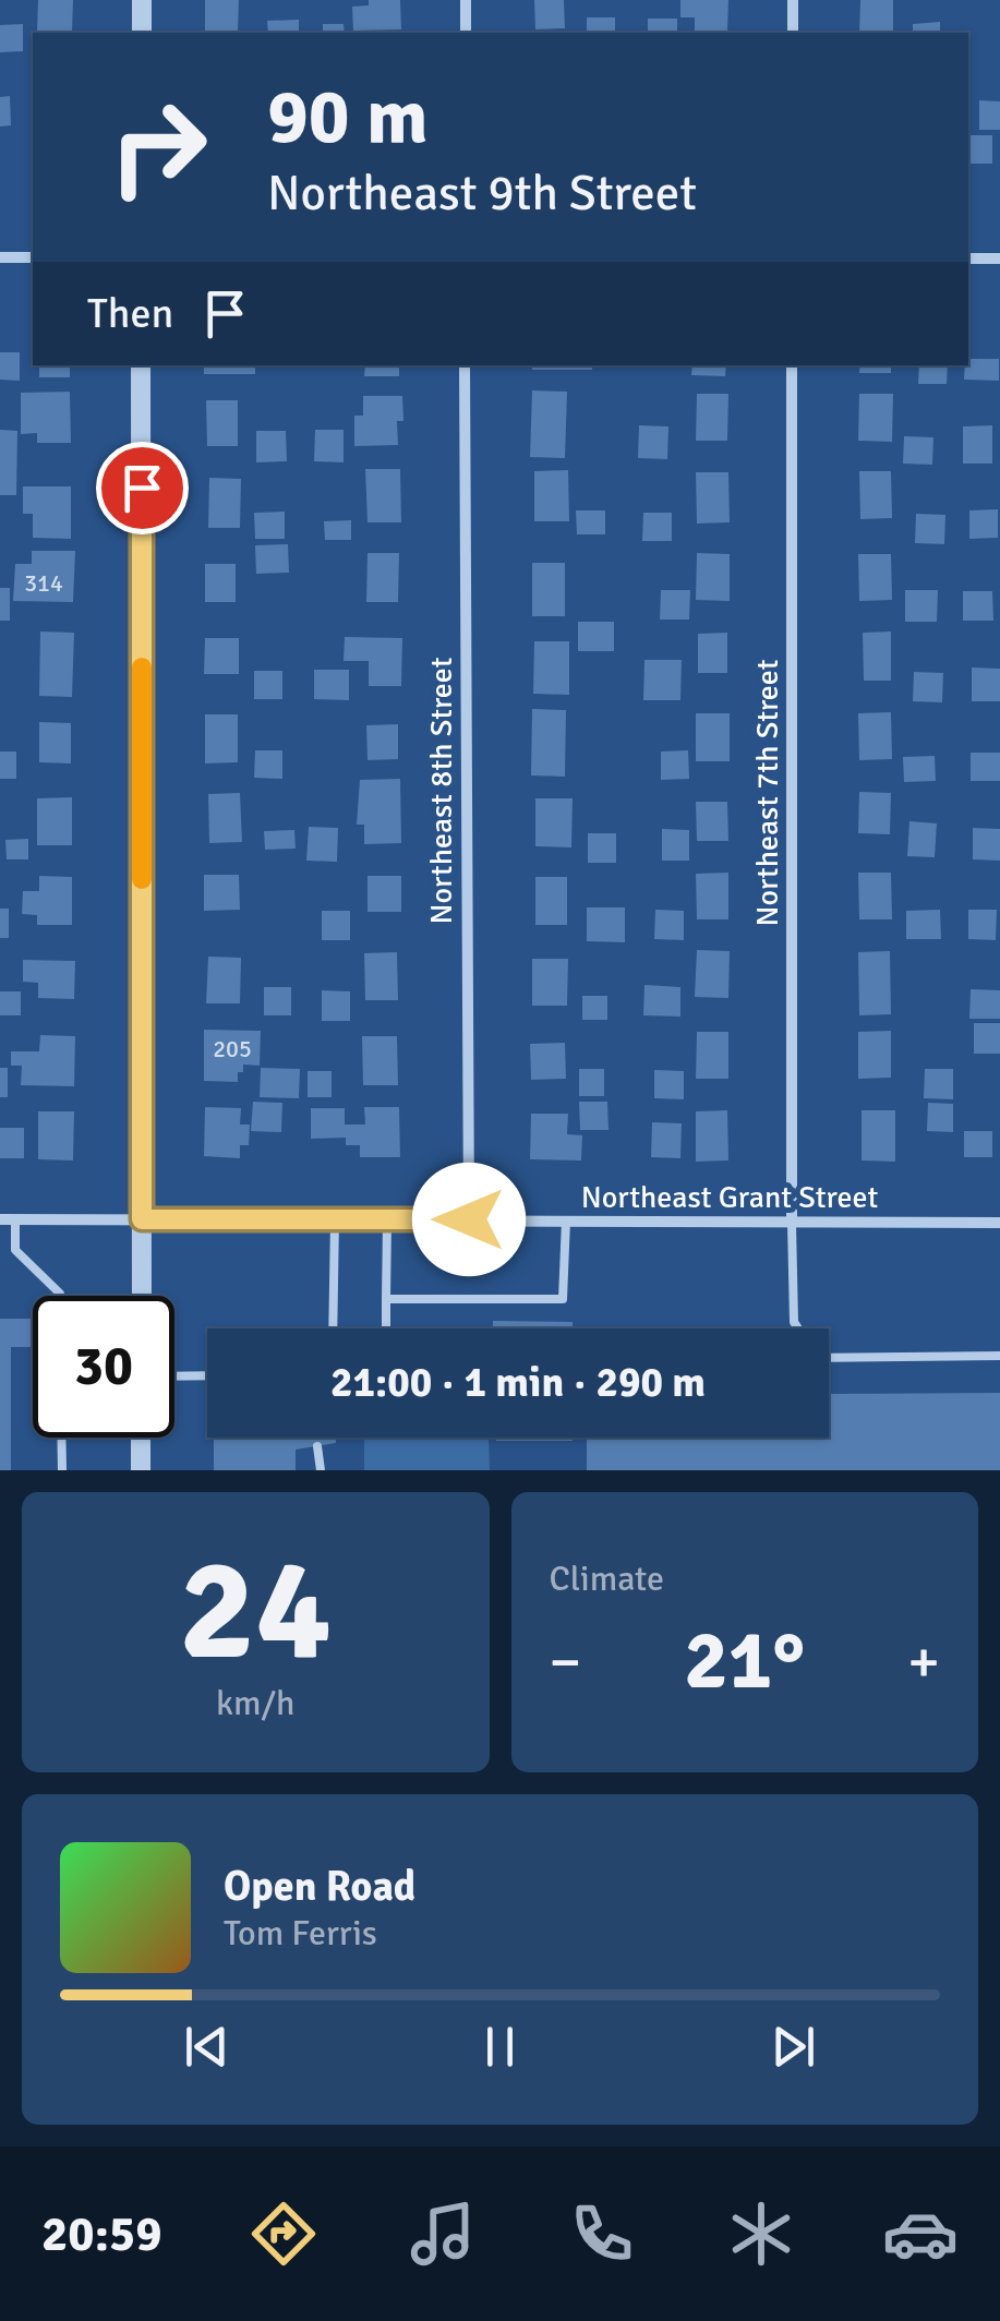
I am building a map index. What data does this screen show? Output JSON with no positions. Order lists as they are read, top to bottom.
{
  "streets": {
    "street": ["Northeast 8th Street", "Northeast 7th Street", "Northeast Grant Street"]
  },
  "crossings": [
    ["Northeast 8th Street", "Northeast Grant Street"],
    ["Northeast 7th Street", "Northeast Grant Street"]
  ],
  "house_numbers": ["314", "205"],
  "page": {
    "turn": ["90 m", "Northeast 9th Street"],
    "then": "Then",
    "limit": "30",
    "trip": "21:00 · 1 min · 290 m",
    "tile": [
      ["24", "km/h"],
      "Climate"
    ],
    "heat": ["−", "21°", "+"],
    "song": ["Open Road", "Tom Ferris"],
    "tabs": "20:59"
  }
}
